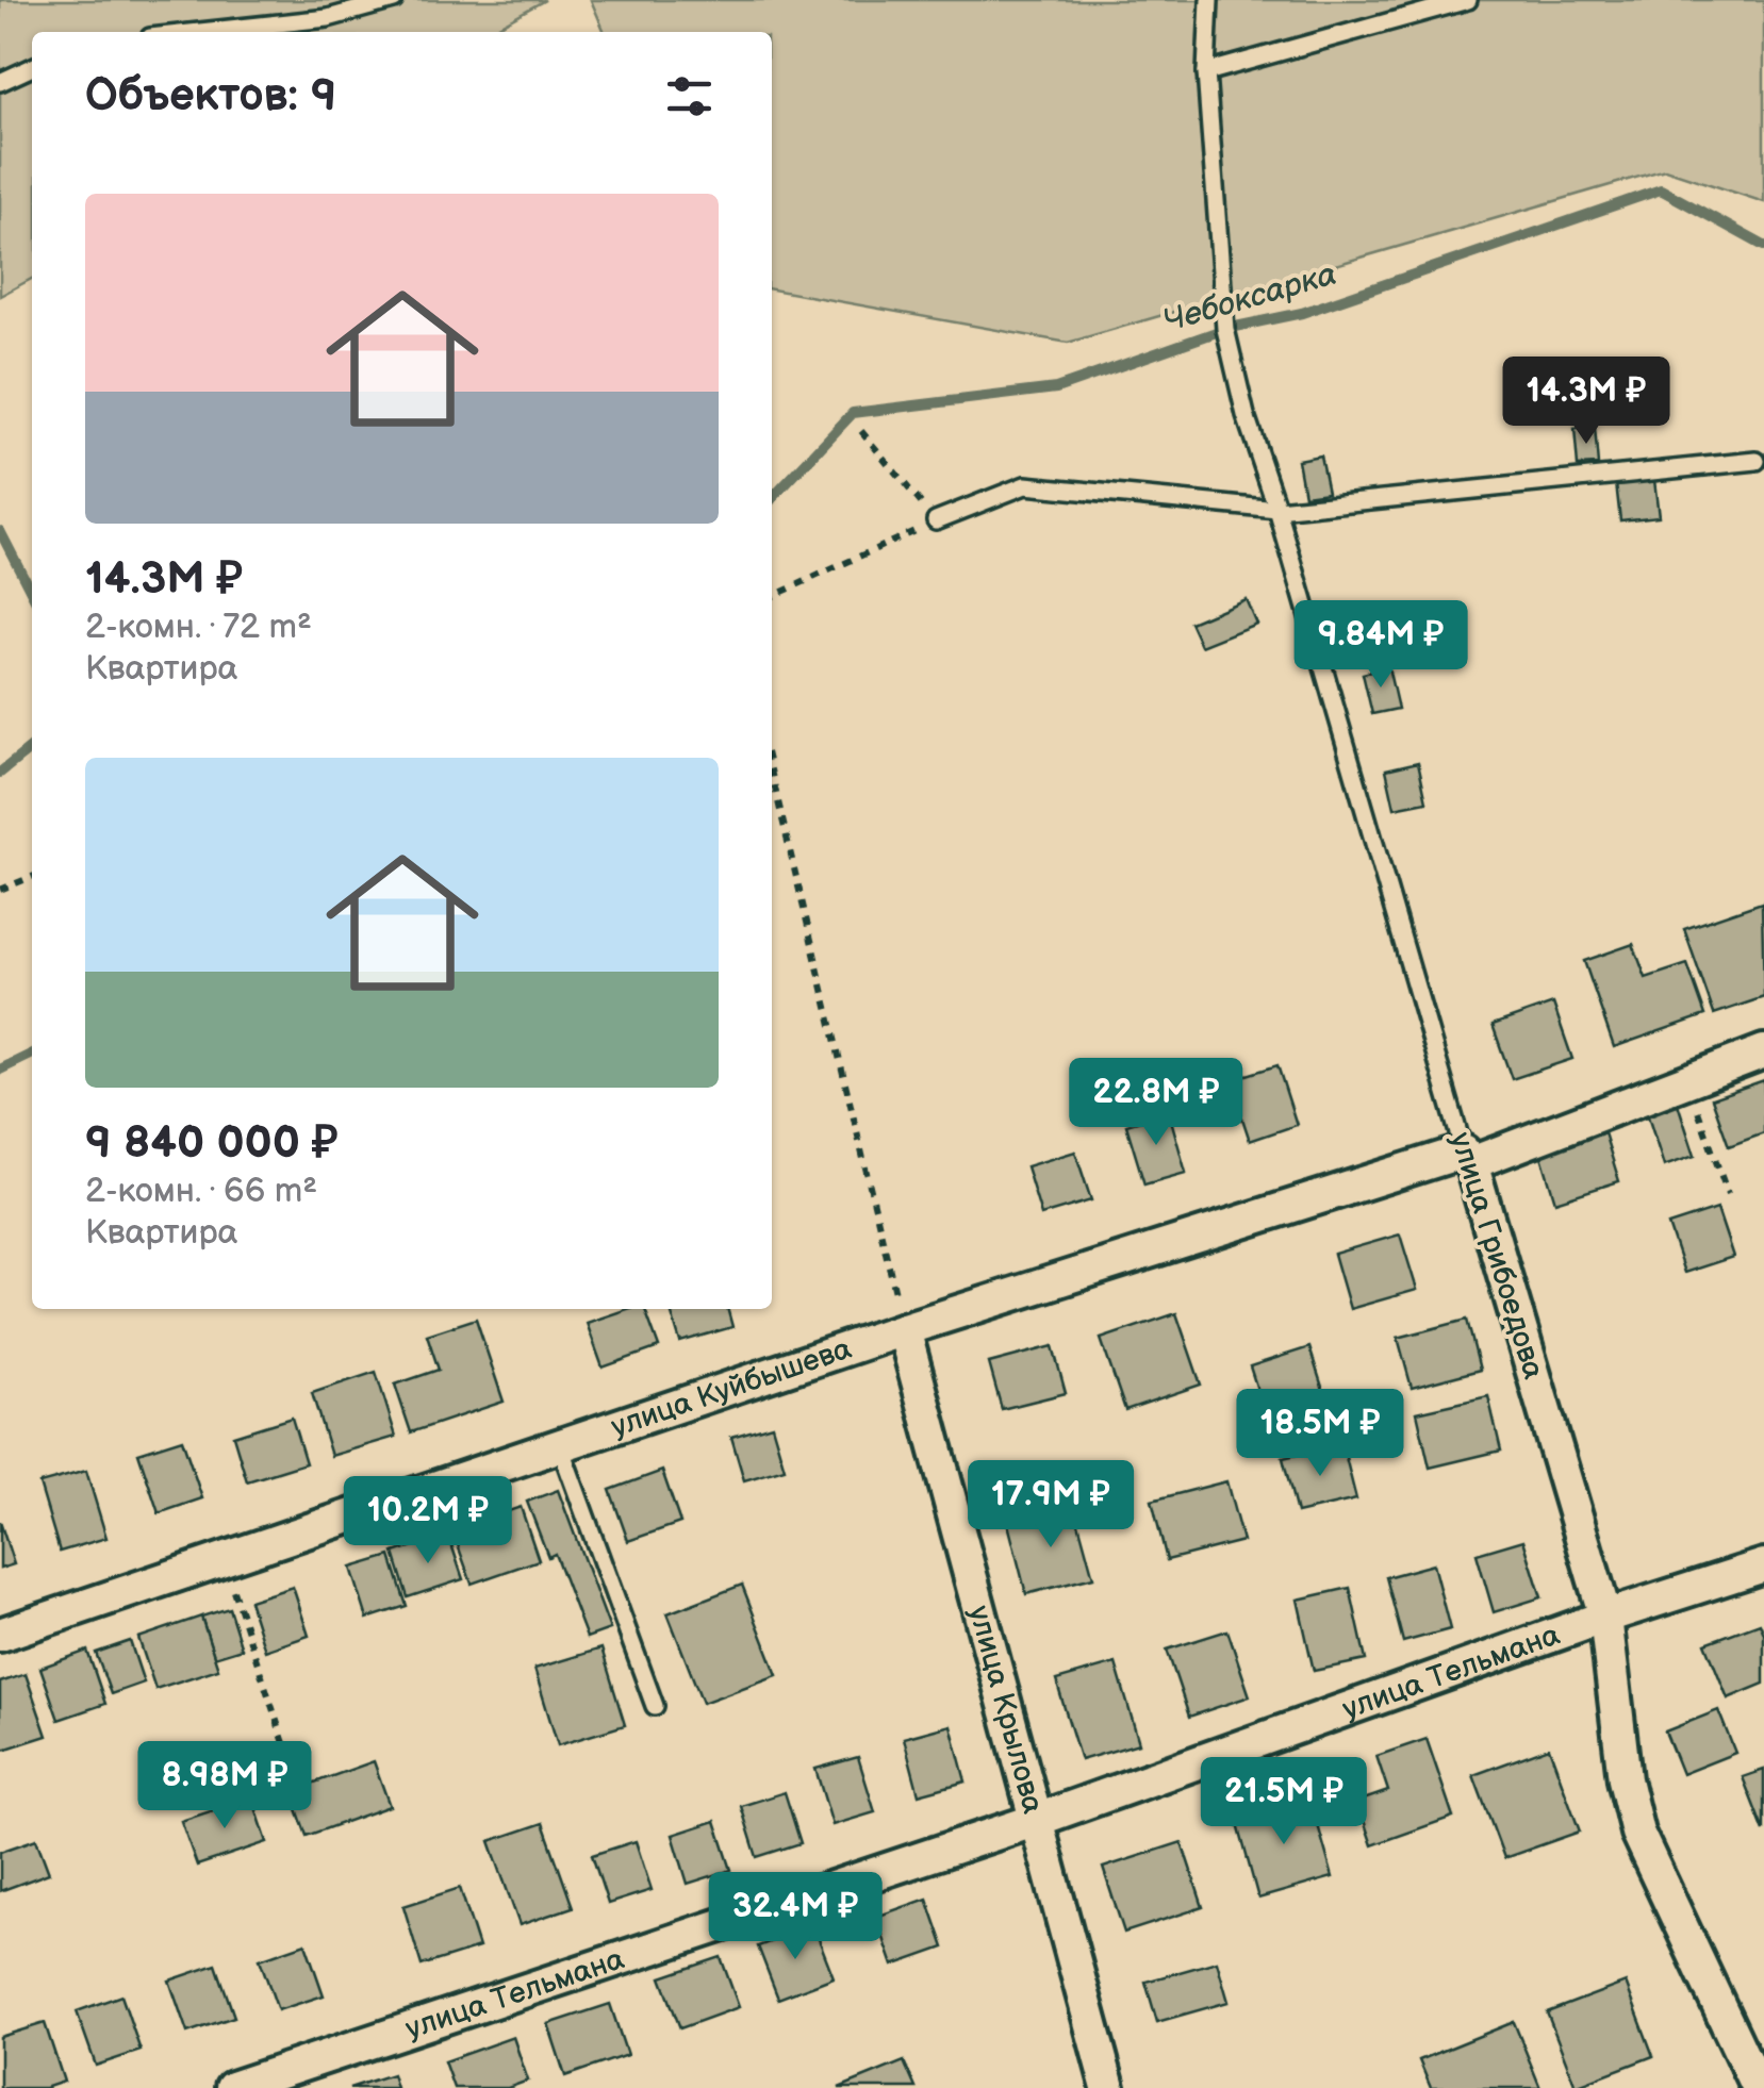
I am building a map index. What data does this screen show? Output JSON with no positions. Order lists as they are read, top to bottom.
{
  "streets": {
    "street": [
      "улица Грибоедова",
      "улица Куйбышева",
      "улица Тельмана",
      "улица Крылова"
    ]
  },
  "crossings": [
    ["улица Грибоедова", "улица Куйбышева"],
    ["улица Грибоедова", "улица Тельмана"],
    ["улица Куйбышева", "улица Крылова"],
    ["улица Тельмана", "улица Крылова"]
  ],
  "water": ["Чебоксарка"],
  "page": {
    "heading": "Объектов: 9",
    "list": [
      {
        "name": "14.3M ₽",
        "note": "2-комн. · 72 m² · Квартира"
      },
      {
        "name": "9 840 000 ₽",
        "note": "2-комн. · 66 m² · Квартира"
      }
    ],
    "price": [
      "14.3M ₽",
      "9.84M ₽",
      "22.8M ₽",
      "18.5M ₽",
      "17.9M ₽",
      "10.2M ₽",
      "8.98M ₽",
      "21.5M ₽",
      "32.4M ₽"
    ]
  }
}
